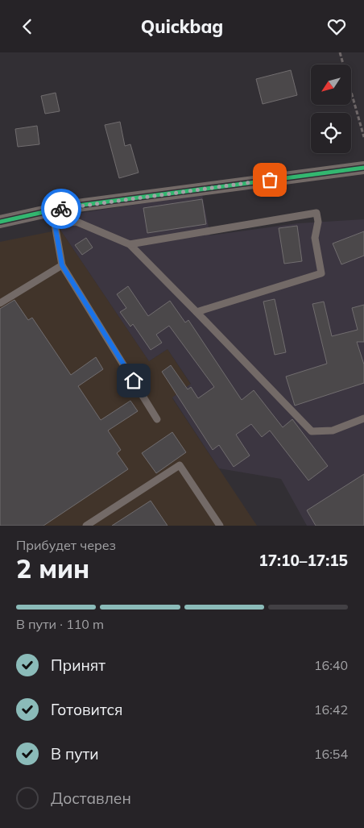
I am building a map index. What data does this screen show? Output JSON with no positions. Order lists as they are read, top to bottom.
{
  "north": "bottom left",
  "page": {
    "header": "Quickbag",
    "heading": ["2 мин", "Прибудет через", "17:10–17:15"],
    "bar": "В пути · 110 m",
    "list": [
      ["Принят", "16:40"],
      ["Готовится", "16:42"],
      ["В пути", "16:54"],
      "Доставлен"
    ]
  }
}
